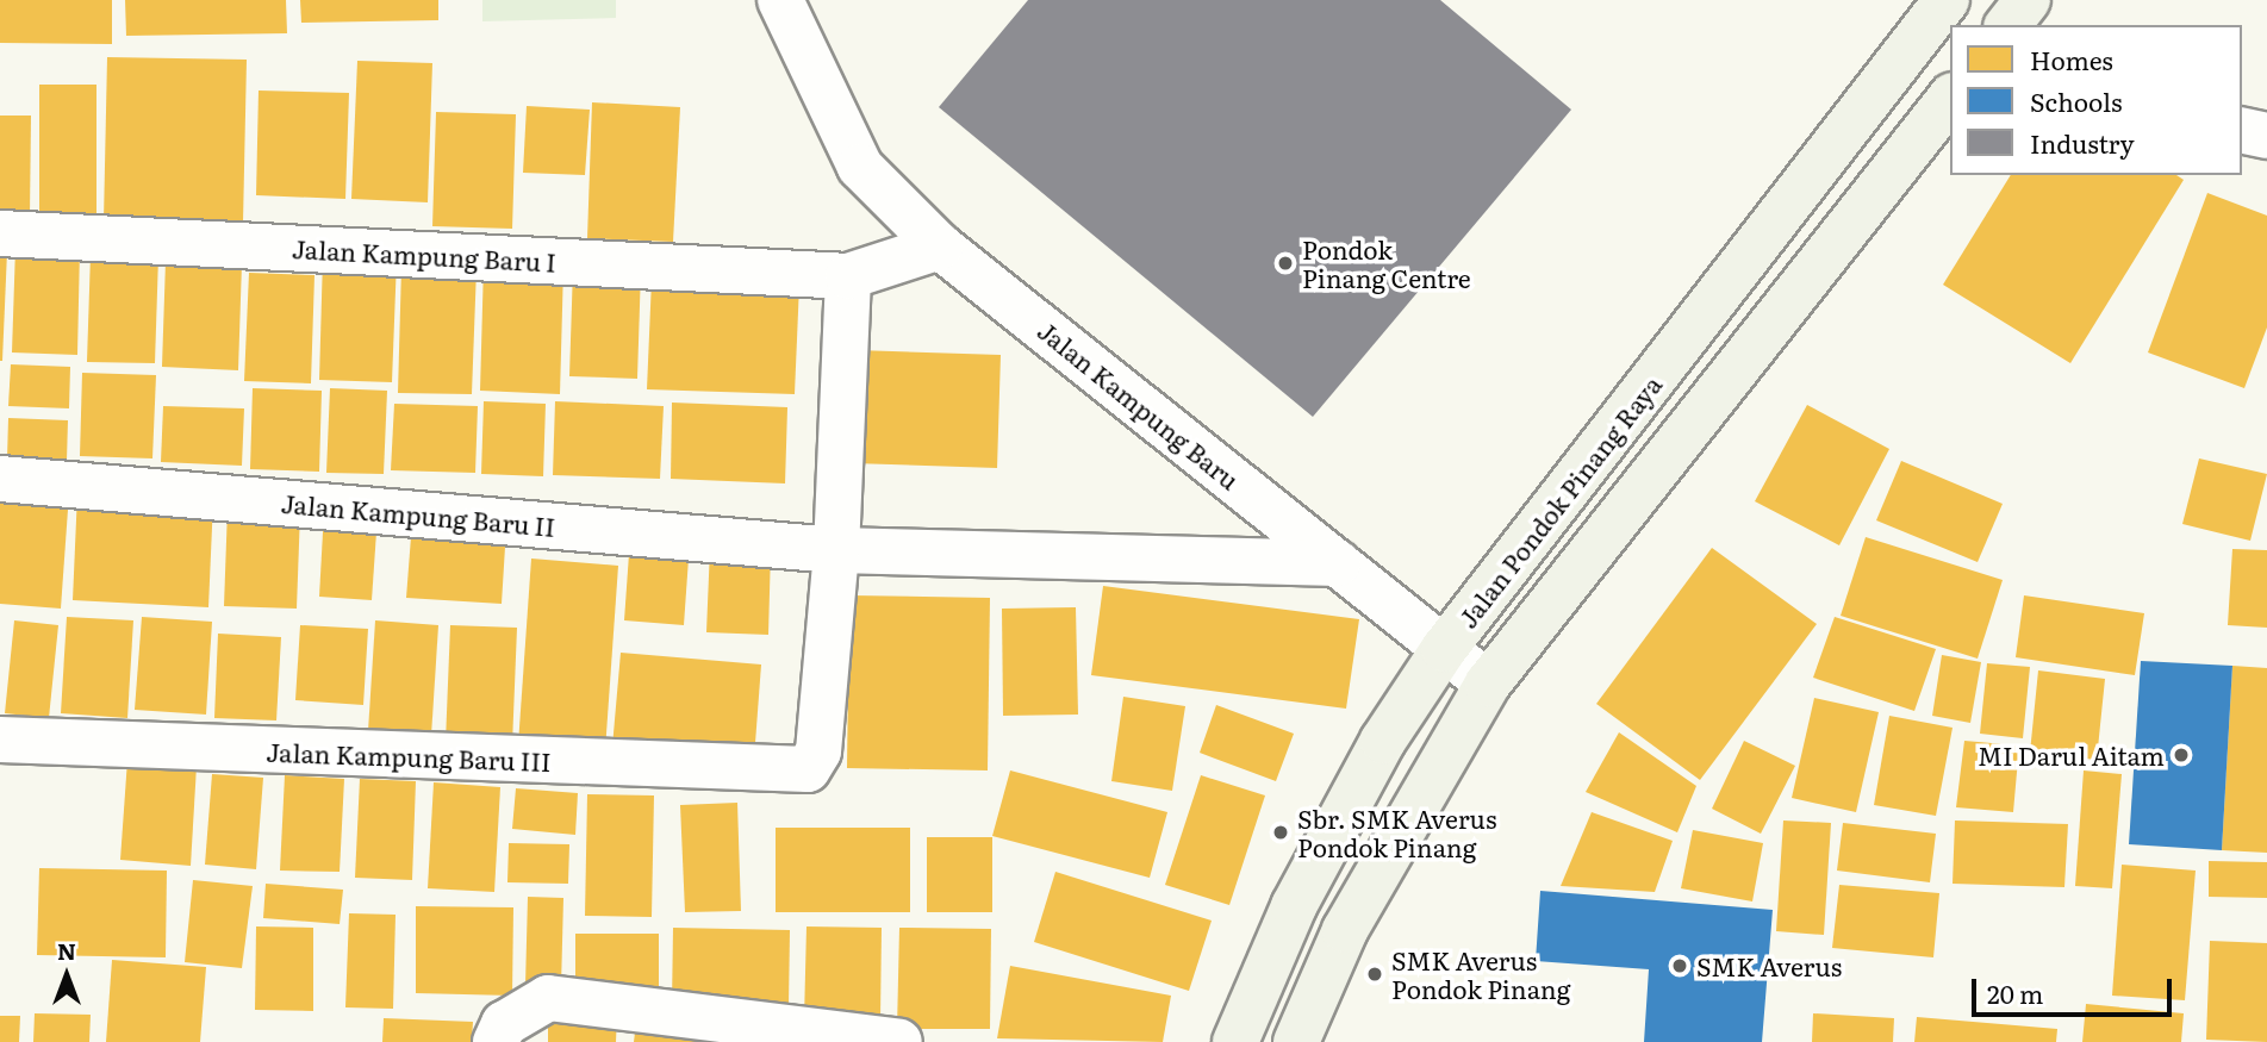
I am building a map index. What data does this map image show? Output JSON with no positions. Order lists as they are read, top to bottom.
{
  "streets": {
    "main road": ["Jalan Pondok Pinang Raya"],
    "street": [
      "Jalan Kampung Baru I",
      "Jalan Kampung Baru",
      "Jalan Kampung Baru II",
      "Jalan Kampung Baru III"
    ]
  },
  "crossings": [
    ["Jalan Kampung Baru", "Jalan Pondok Pinang Raya"],
    ["Jalan Kampung Baru II", "Jalan Kampung Baru III"]
  ],
  "places": [
    "Pondok Pinang Centre",
    "MI Darul Aitam",
    "Sbr. SMK Averus Pondok Pinang",
    "SMK Averus",
    "SMK Averus Pondok Pinang"
  ],
  "legend": ["Homes", "Schools", "Industry"],
  "scale_bar": "20 m",
  "north": "top"
}
